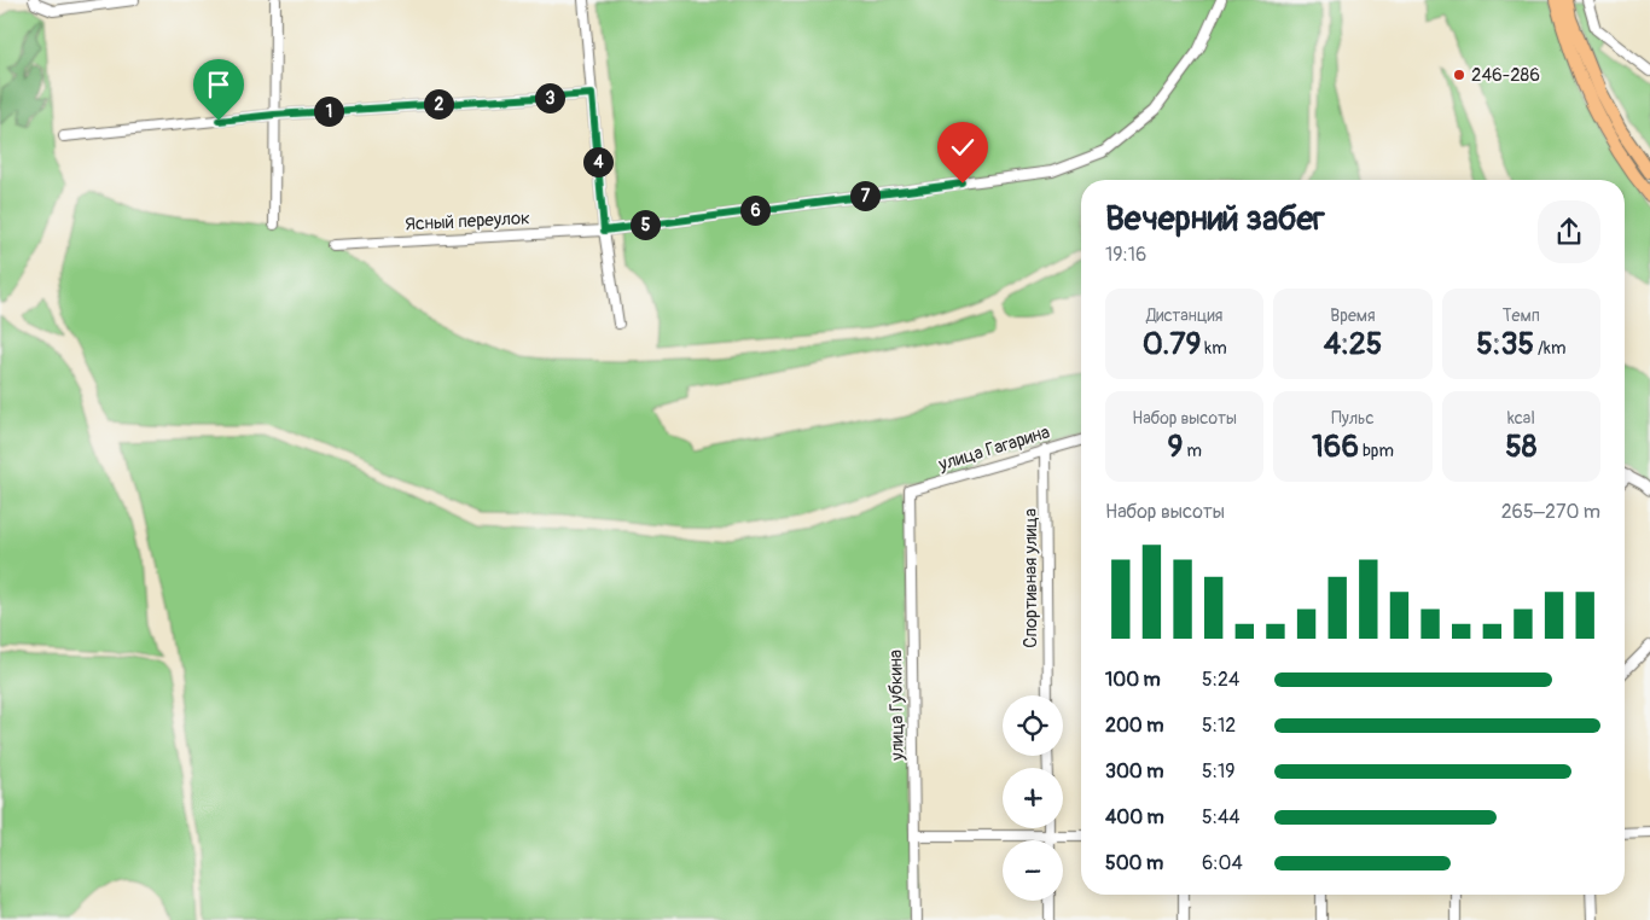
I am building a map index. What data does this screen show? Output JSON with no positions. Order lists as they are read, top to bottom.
{
  "streets": {
    "street": [
      "Ясный переулок",
      "улица Гагарина",
      "Спортивная улица",
      "улица Губкина"
    ]
  },
  "crossings": [
    ["улица Гагарина", "Спортивная улица"],
    ["улица Гагарина", "улица Губкина"]
  ],
  "places": ["246-286"],
  "page": {
    "pins": [
      "3",
      "2",
      "1",
      "4",
      "7",
      "6",
      "5"
    ],
    "heading": ["Вечерний забег", "19:16"],
    "stats": [
      ["Дистанция", "0.79 km"],
      ["Время", "4:25"],
      ["Темп", "5:35 /km"],
      ["Набор высоты", "9 m"],
      ["Пульс", "166 bpm"],
      ["kcal", "58"]
    ],
    "chart": ["Набор высоты", "265–270 m"],
    "list": [
      {
        "name": "100 m",
        "note": "5:24"
      },
      {
        "name": "200 m",
        "note": "5:12"
      },
      {
        "name": "300 m",
        "note": "5:19"
      },
      {
        "name": "400 m",
        "note": "5:44"
      },
      {
        "name": "500 m",
        "note": "6:04"
      }
    ],
    "map_buttons": ["+", "−"]
  }
}
